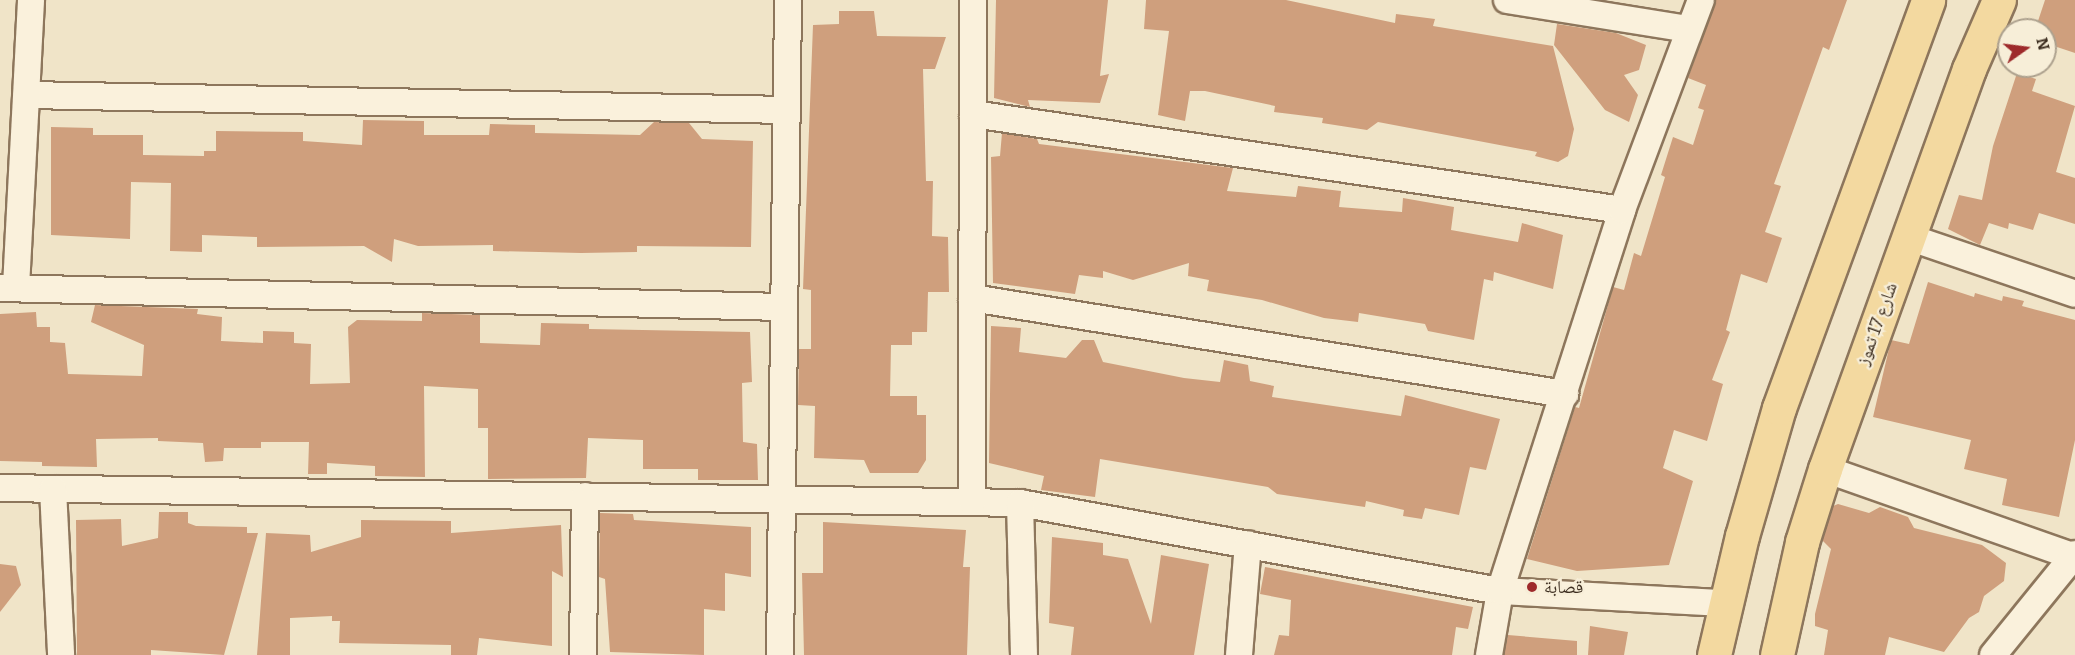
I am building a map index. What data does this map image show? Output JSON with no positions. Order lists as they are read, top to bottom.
{
  "streets": {
    "main road": ["شارع 17 تموز"]
  },
  "places": ["قصابة"],
  "north": "right"
}
